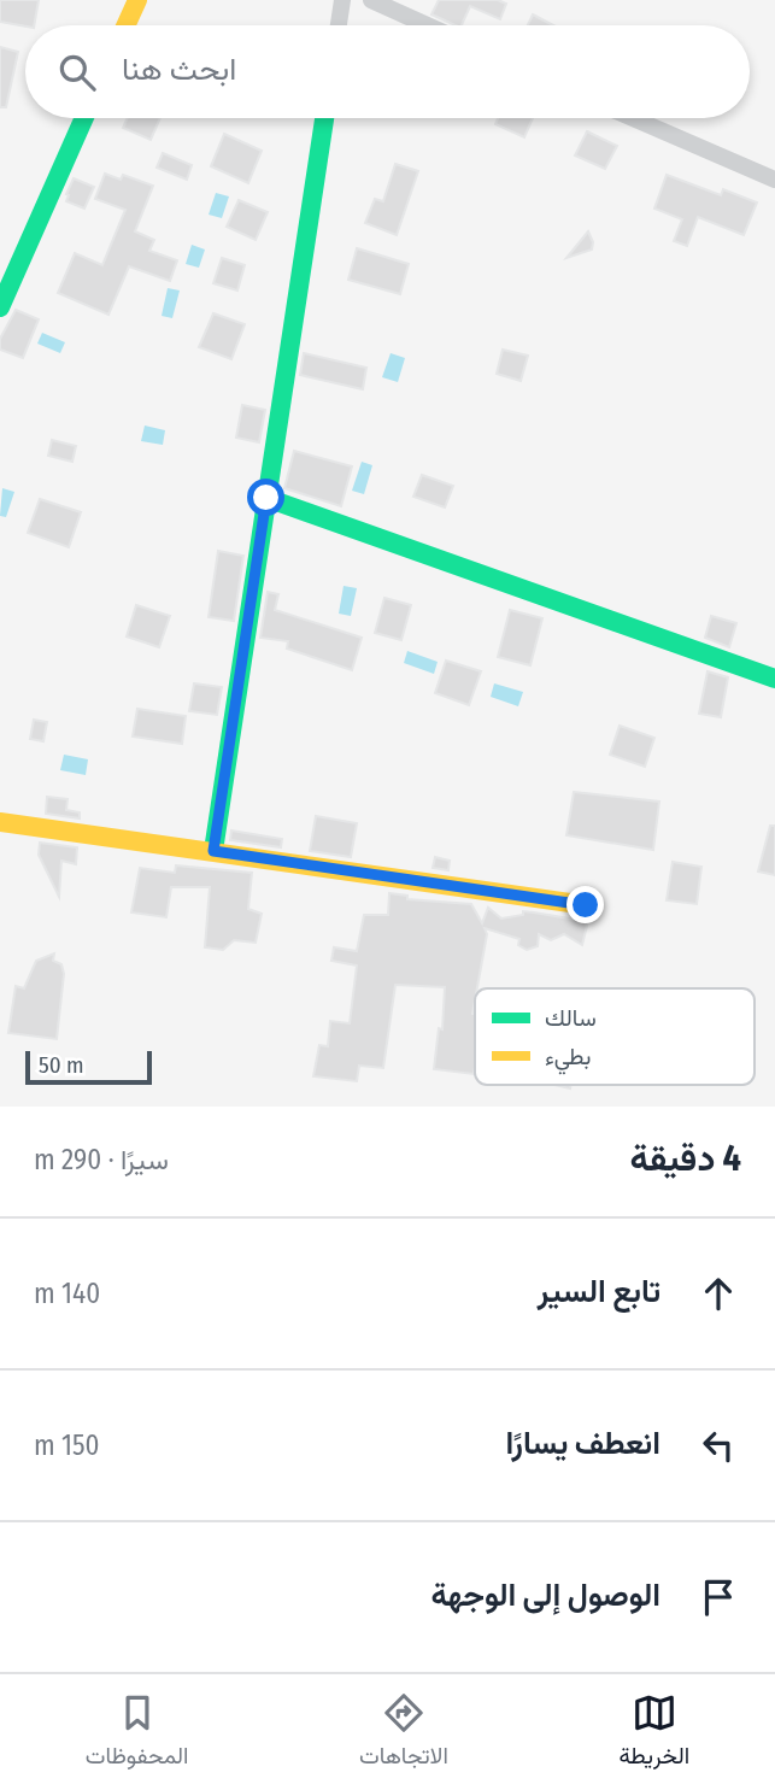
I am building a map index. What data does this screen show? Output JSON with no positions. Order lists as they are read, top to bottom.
{
  "legend": ["سالك", "بطيء"],
  "scale_bar": "50 m",
  "page": {
    "search": "ابحث هنا",
    "scale": "50 m",
    "heading": ["4 دقيقة", "سيرًا · 290 m"],
    "list": [
      ["تابع السير", "140 m"],
      ["انعطف يسارًا", "150 m"],
      "الوصول إلى الوجهة"
    ],
    "nav": ["الخريطة", "الاتجاهات", "المحفوظات"]
  }
}
